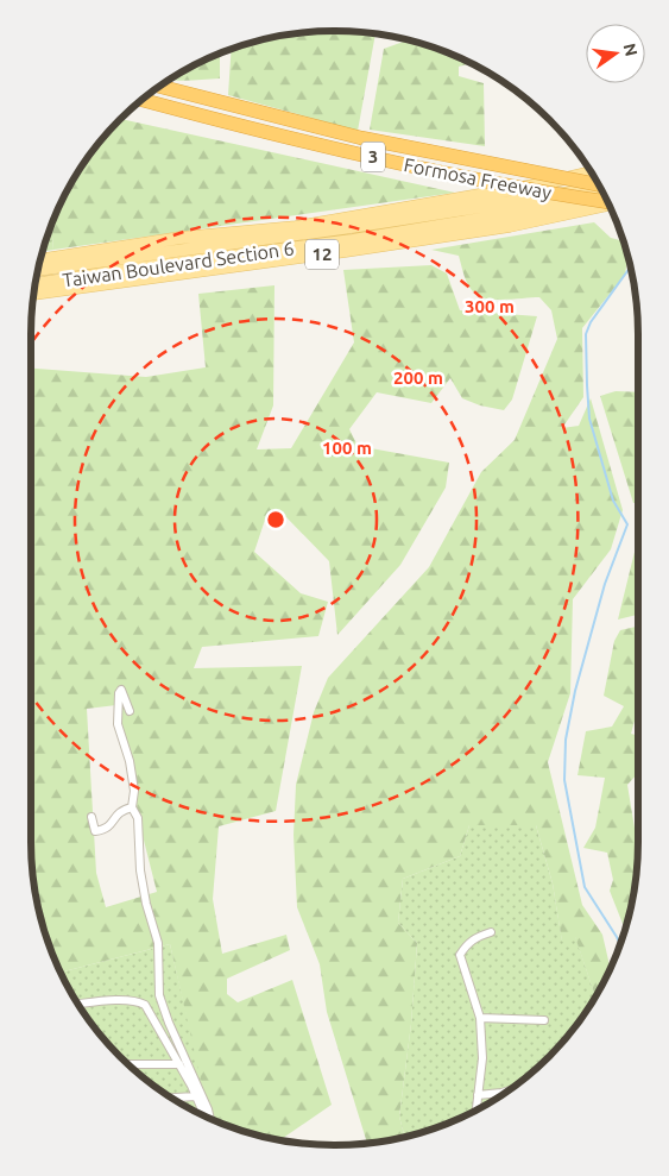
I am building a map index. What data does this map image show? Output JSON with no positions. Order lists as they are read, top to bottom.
{
  "streets": {
    "highway": ["3", "Formosa Freeway"],
    "main road": ["12", "Taiwan Boulevard Section 6"]
  },
  "north": "right",
  "rings": ["300 m", "200 m", "100 m"]
}
